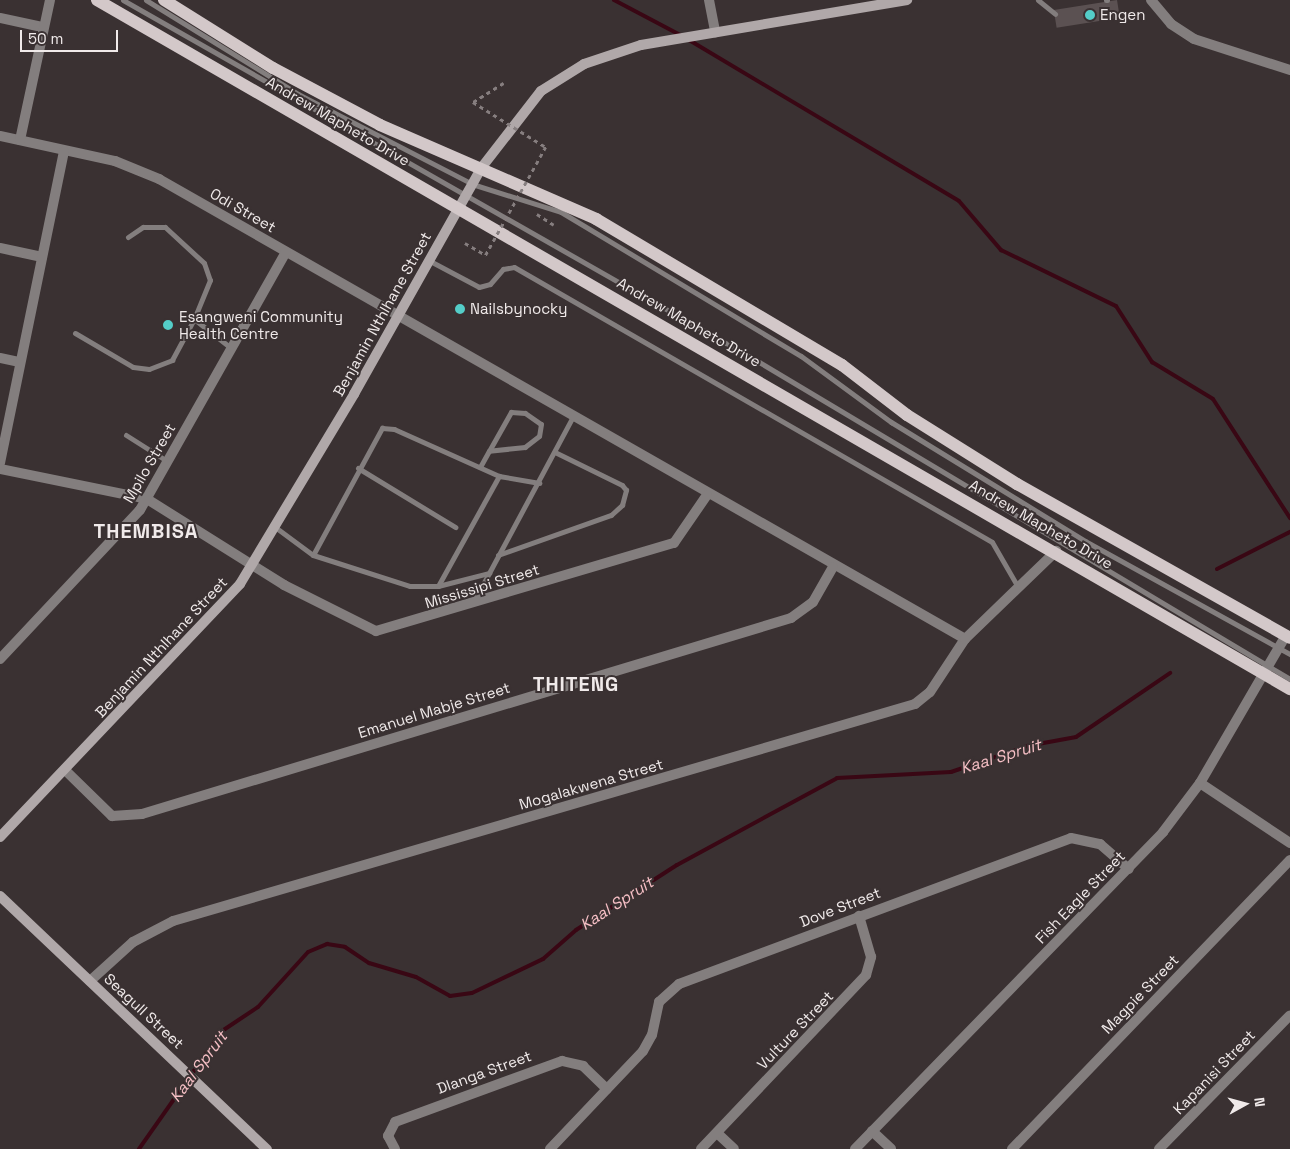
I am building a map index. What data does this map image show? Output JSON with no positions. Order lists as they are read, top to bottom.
{
  "streets": {
    "main road": ["Andrew Mapheto Drive"],
    "street": [
      "Odi Street",
      "Benjamin Nthlhane Street",
      "Mpilo Street",
      "Mississipi Street",
      "Emanuel Mabje Street",
      "Mogalakwena Street",
      "Fish Eagle Street",
      "Dove Street",
      "Magpie Street",
      "Seagull Street",
      "Vulture Street",
      "Dlanga Street",
      "Kapanisi Street"
    ]
  },
  "crossings": [
    ["Andrew Mapheto Drive", "Benjamin Nthlhane Street"],
    ["Andrew Mapheto Drive", "Mogalakwena Street"],
    ["Andrew Mapheto Drive", "Fish Eagle Street"],
    ["Odi Street", "Benjamin Nthlhane Street"],
    ["Odi Street", "Mpilo Street"],
    ["Odi Street", "Mississipi Street"],
    ["Odi Street", "Emanuel Mabje Street"],
    ["Odi Street", "Mogalakwena Street"],
    ["Benjamin Nthlhane Street", "Mississipi Street"],
    ["Benjamin Nthlhane Street", "Emanuel Mabje Street"],
    ["Mpilo Street", "Mississipi Street"],
    ["Mogalakwena Street", "Seagull Street"],
    ["Fish Eagle Street", "Dove Street"],
    ["Dove Street", "Vulture Street"],
    ["Dove Street", "Dlanga Street"]
  ],
  "districts": ["THEMBISA", "THITENG"],
  "water": ["Kaal Spruit"],
  "places": ["Engen", "Nailsbynocky", "Esangweni Community Health Centre"],
  "scale_bar": "50 m",
  "north": "right"
}
